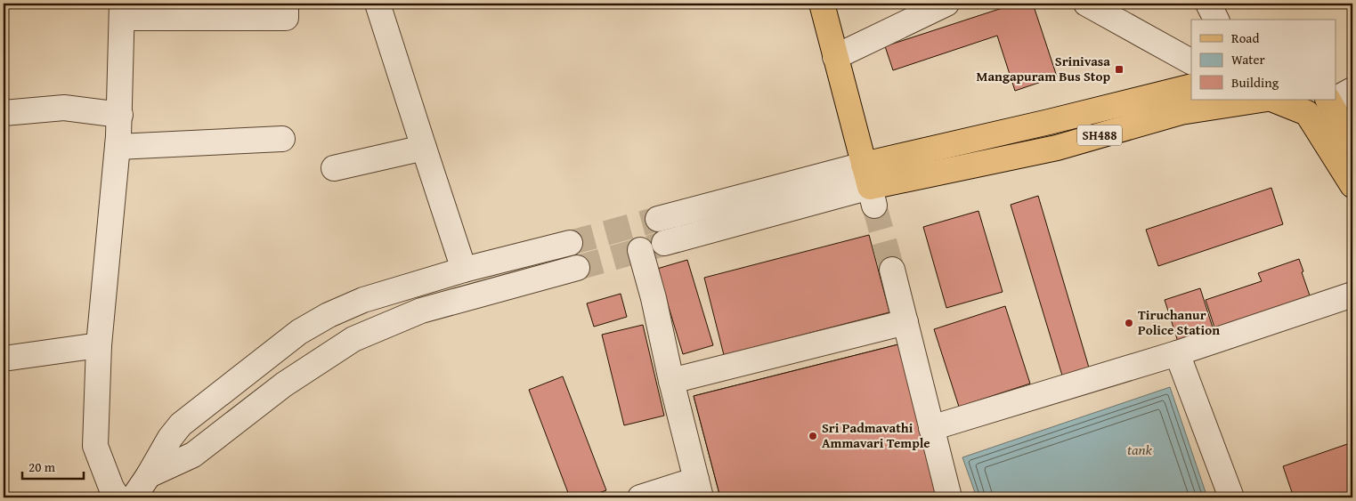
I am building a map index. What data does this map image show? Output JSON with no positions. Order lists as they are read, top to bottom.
{
  "streets": {
    "main road": ["SH488"]
  },
  "water": ["tank"],
  "places": {
    "transit": ["Srinivasa Mangapuram Bus Stop"],
    "other": ["Tiruchanur Police Station", "Sri Padmavathi Ammavari Temple"]
  },
  "legend": ["Road", "Water", "Building"],
  "scale_bar": "20 m"
}
